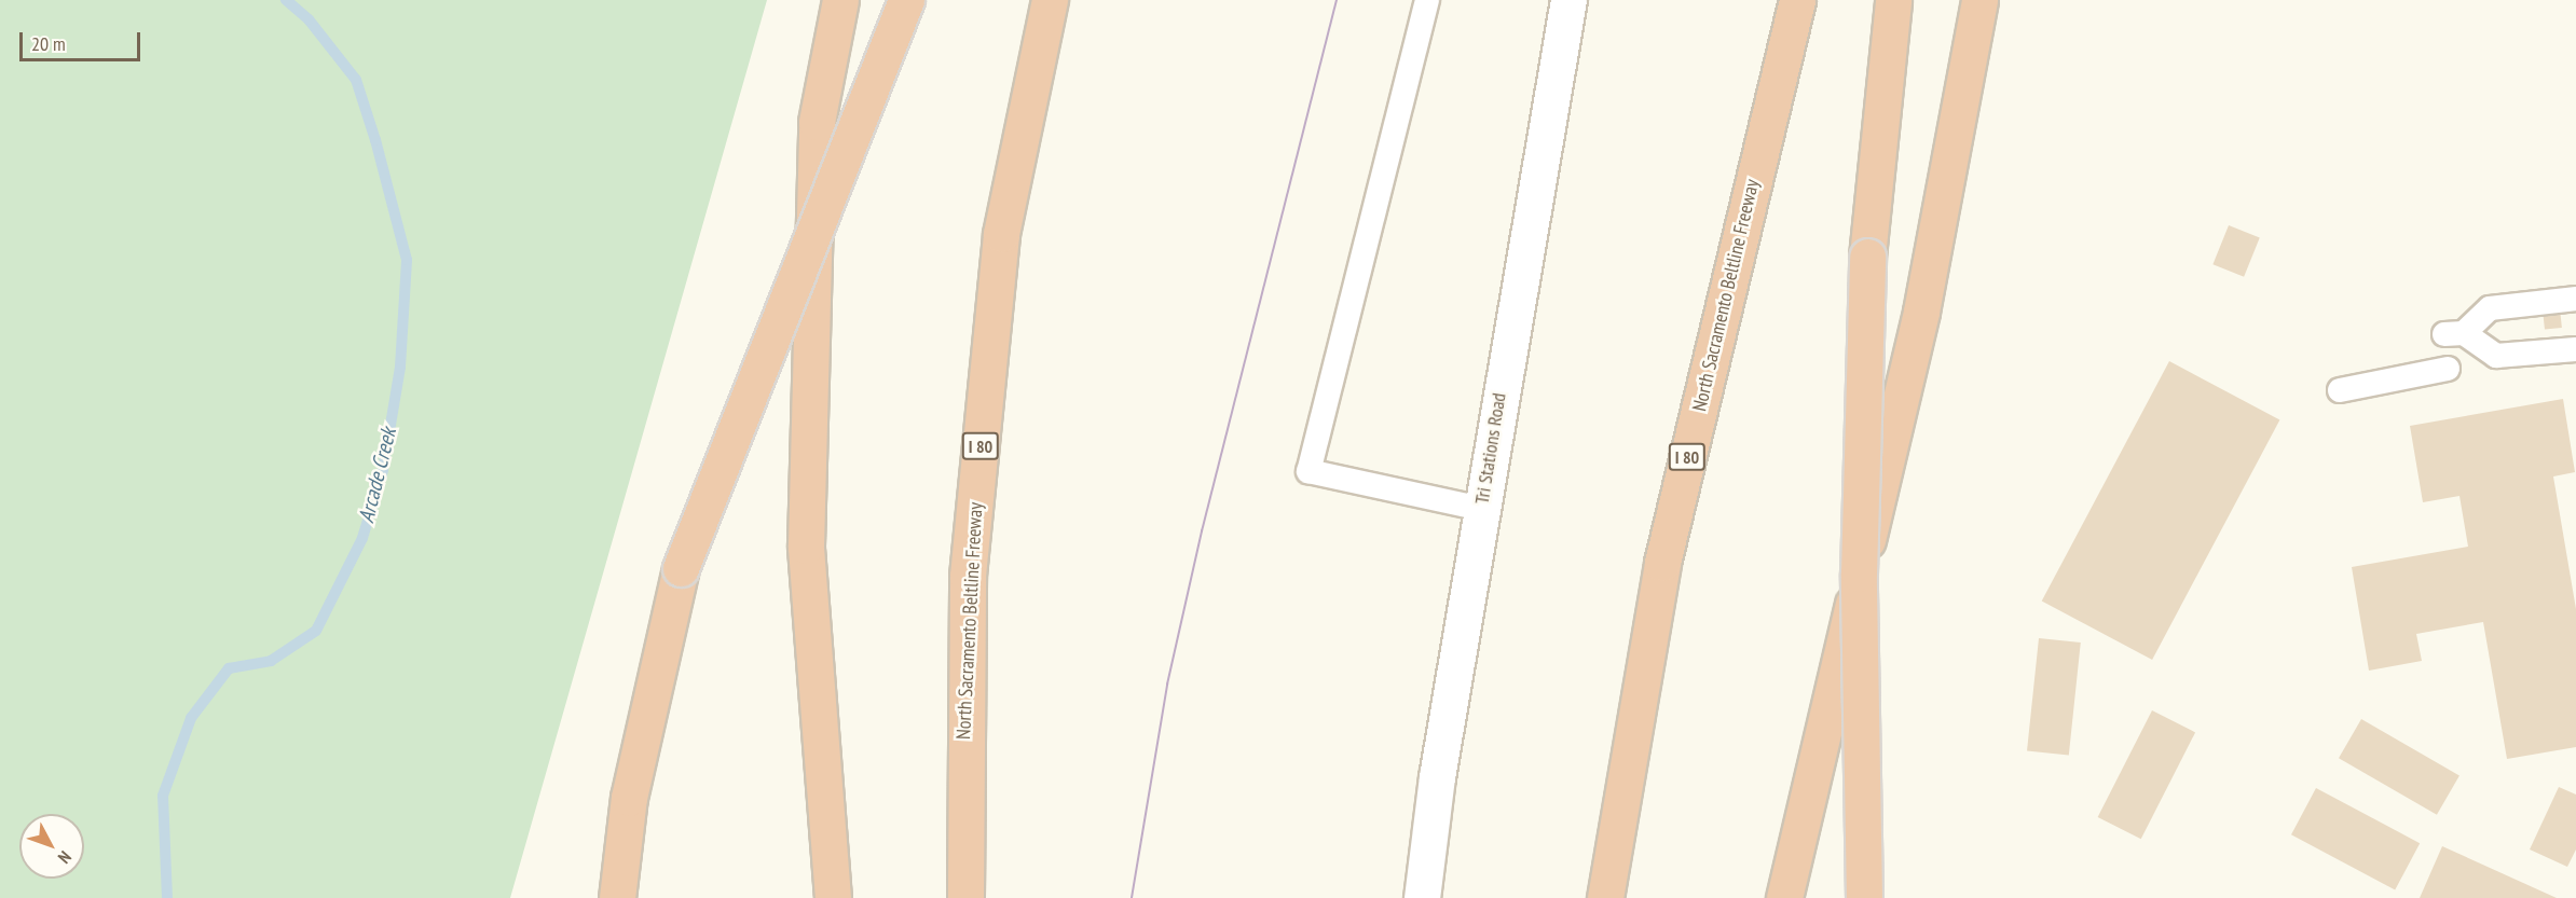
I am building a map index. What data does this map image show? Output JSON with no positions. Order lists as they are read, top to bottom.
{
  "streets": {
    "highway": ["North Sacramento Beltline Freeway", "I 80"],
    "street": ["Tri Stations Road"]
  },
  "water": ["Arcade Creek"],
  "scale_bar": "20 m",
  "north": "bottom right"
}
